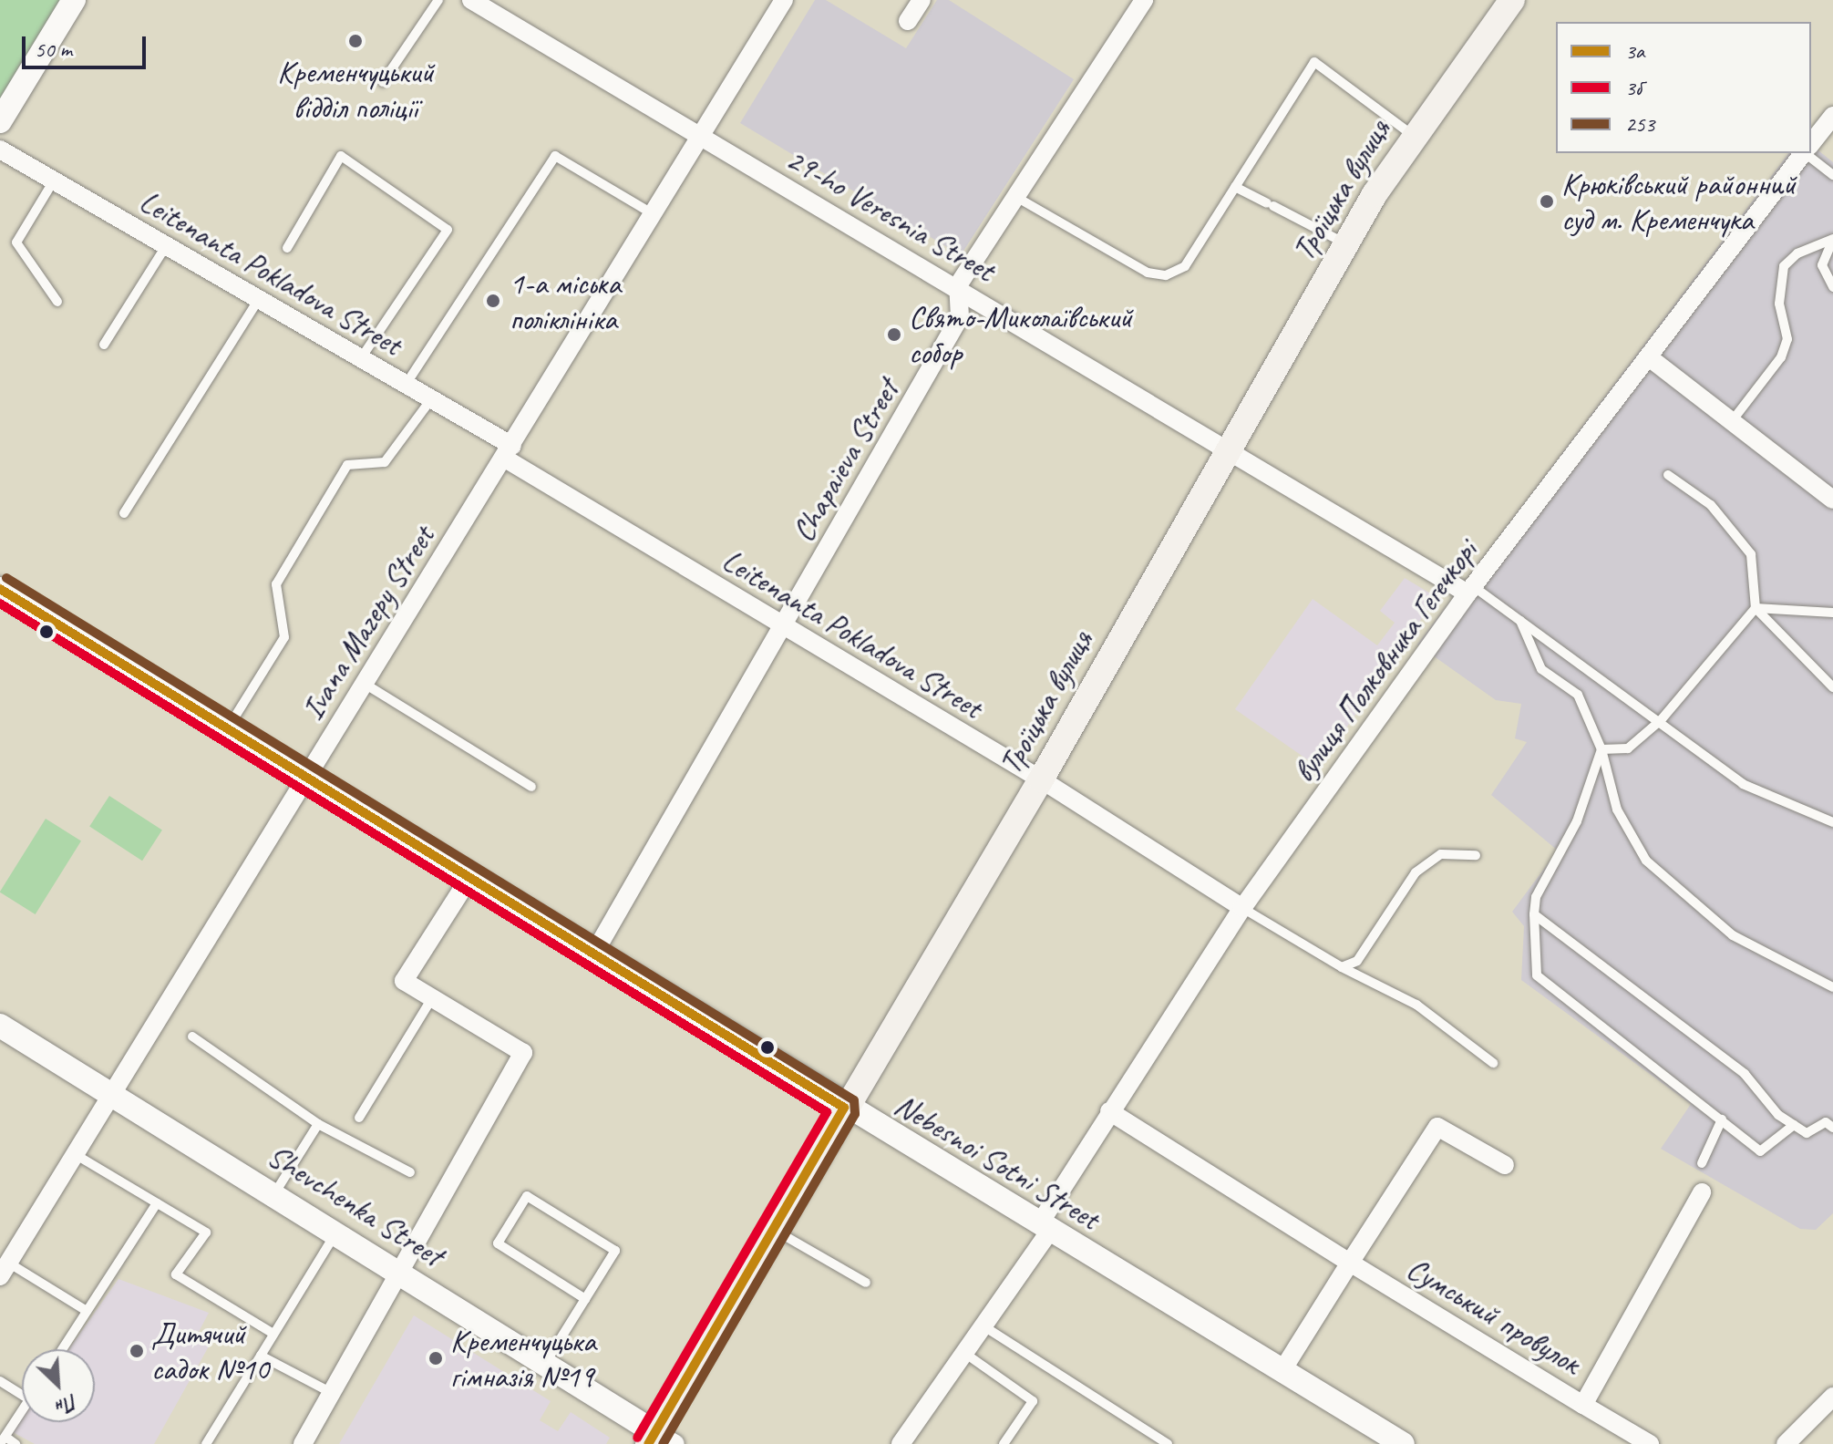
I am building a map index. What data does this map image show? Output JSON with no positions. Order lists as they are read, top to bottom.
{
  "streets": {
    "main road": ["Троїцька вулиця"],
    "street": [
      "29-ho Veresnia Street",
      "Leitenanta Pokladova Street",
      "Chapaieva Street",
      "Ivana Mazepy Street",
      "вулиця Полковника Гегечкорі",
      "Nebesnoi Sotni Street",
      "Shevchenka Street",
      "Сумський провулок"
    ]
  },
  "crossings": [
    ["Троїцька вулиця", "29-ho Veresnia Street"],
    ["Троїцька вулиця", "Leitenanta Pokladova Street"],
    ["Троїцька вулиця", "Nebesnoi Sotni Street"],
    ["Троїцька вулиця", "Shevchenka Street"],
    ["29-ho Veresnia Street", "Chapaieva Street"],
    ["29-ho Veresnia Street", "Ivana Mazepy Street"],
    ["29-ho Veresnia Street", "вулиця Полковника Гегечкорі"],
    ["Leitenanta Pokladova Street", "Chapaieva Street"],
    ["Leitenanta Pokladova Street", "Ivana Mazepy Street"],
    ["Leitenanta Pokladova Street", "вулиця Полковника Гегечкорі"],
    ["Chapaieva Street", "Nebesnoi Sotni Street"],
    ["Ivana Mazepy Street", "Nebesnoi Sotni Street"],
    ["Ivana Mazepy Street", "Shevchenka Street"],
    ["вулиця Полковника Гегечкорі", "Nebesnoi Sotni Street"],
    ["вулиця Полковника Гегечкорі", "Сумський провулок"]
  ],
  "places": [
    "Кременчуцький відділ поліції",
    "Крюківський районний суд м. Кременчука",
    "1-а міська поліклініка",
    "Свято-Миколаївський собор",
    "Дитячий садок №10",
    "Кременчуцька гімназія №19"
  ],
  "lines": ["transit line 253", "transit line 3а", "transit line 3б"],
  "legend": ["3а", "3б", "253"],
  "scale_bar": "50 m",
  "north": "bottom right"
}
